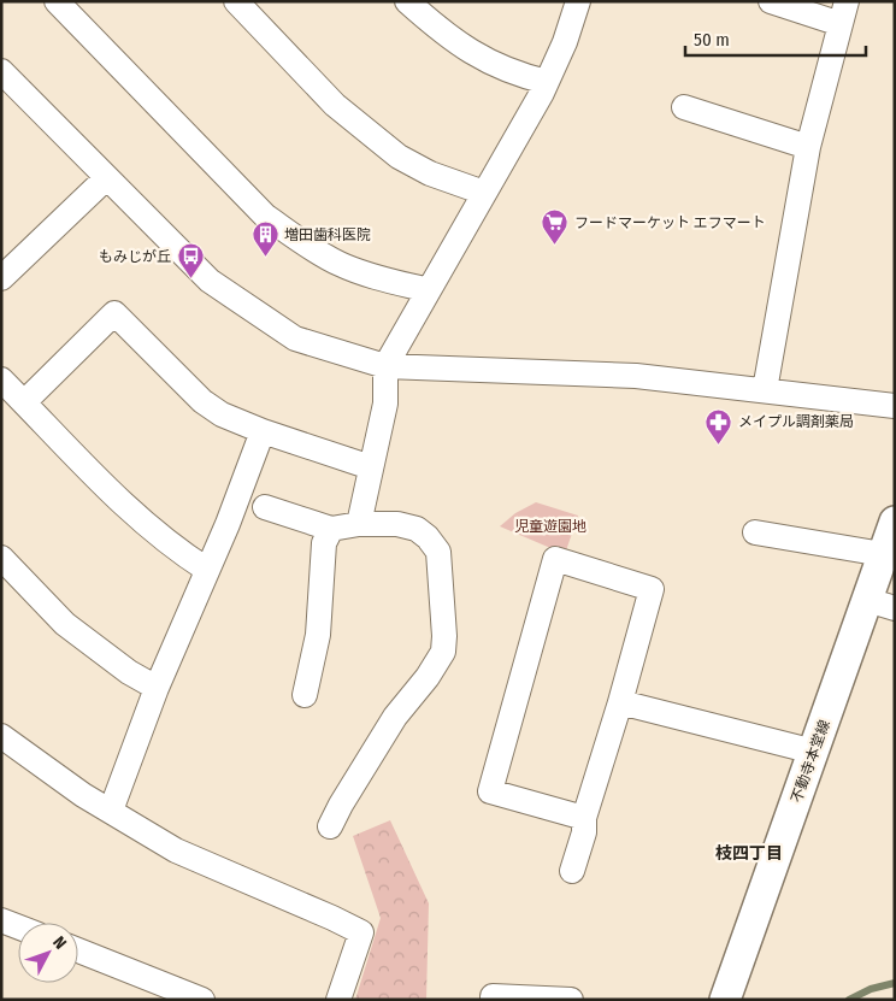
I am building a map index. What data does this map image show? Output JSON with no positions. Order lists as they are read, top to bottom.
{
  "streets": {
    "main road": ["不動寺本堂線"]
  },
  "districts": ["枝四丁目"],
  "parks": ["児童遊園地"],
  "places": {
    "supermarket": ["フードマーケット エフマート"],
    "building": ["増田歯科医院"],
    "bus stop": ["もみじが丘"],
    "pharmacy": ["メイプル調剤薬局"]
  },
  "scale_bar": "50 m",
  "north": "top right"
}
